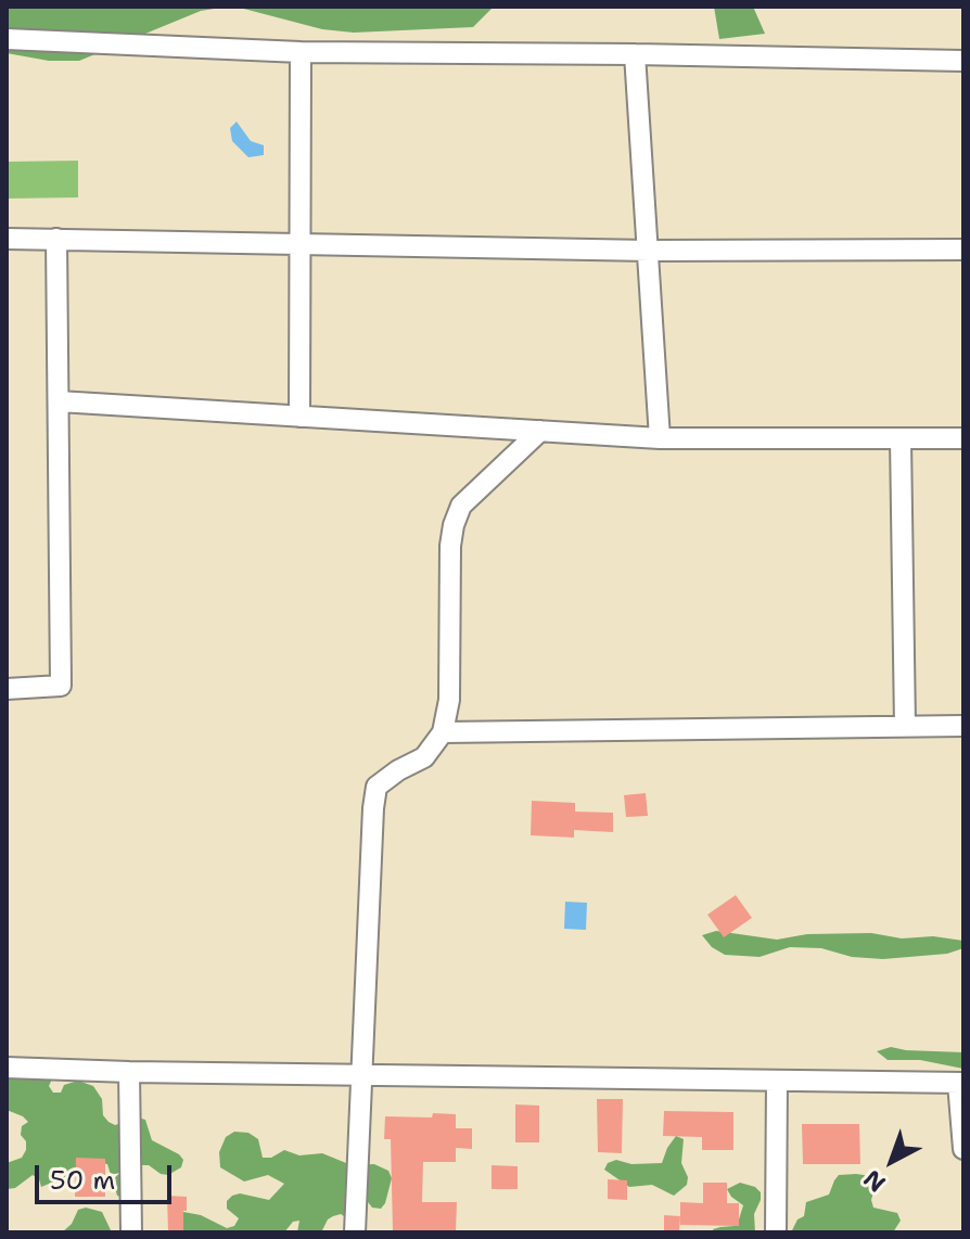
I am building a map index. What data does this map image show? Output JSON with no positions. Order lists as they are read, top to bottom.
{
  "scale_bar": "50 m",
  "north": "bottom left"
}
